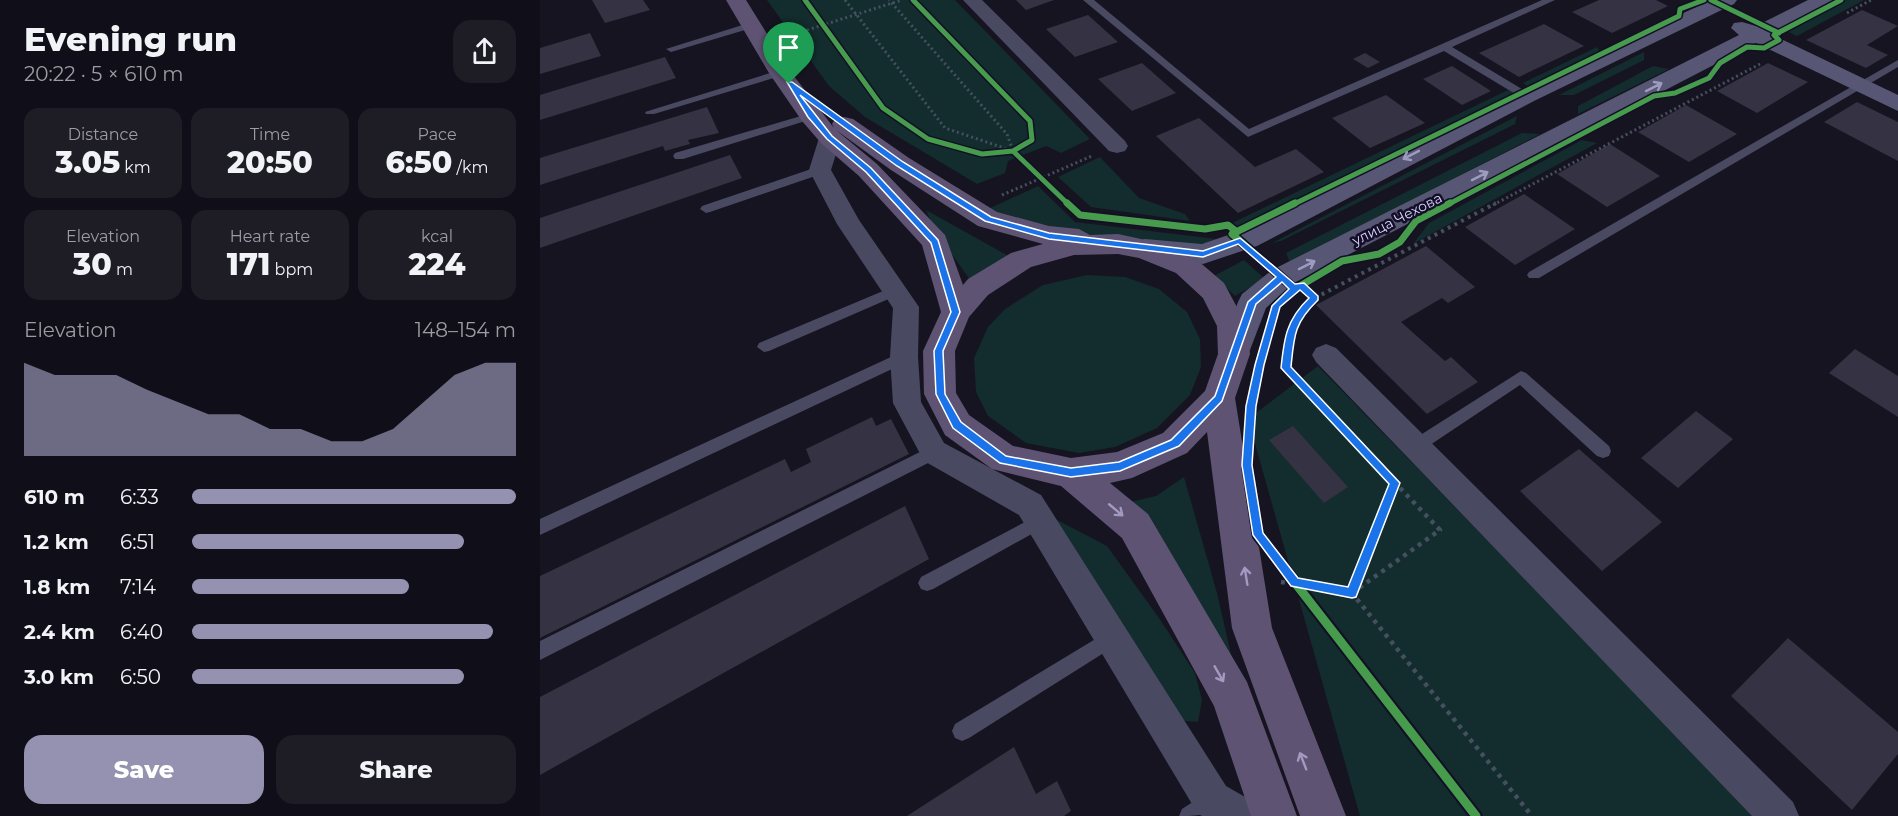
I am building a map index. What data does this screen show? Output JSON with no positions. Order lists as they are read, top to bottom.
{
  "streets": {
    "main road": ["улица Чехова"]
  },
  "page": {
    "heading": ["Evening run", "20:22 · 5 × 610 m"],
    "stats": [
      ["Distance", "3.05 km"],
      ["Time", "20:50"],
      ["Pace", "6:50 /km"],
      ["Elevation", "30 m"],
      ["Heart rate", "171 bpm"],
      ["kcal", "224"]
    ],
    "chart": ["Elevation", "148–154 m"],
    "list": [
      {
        "name": "610 m",
        "note": "6:33"
      },
      {
        "name": "1.2 km",
        "note": "6:51"
      },
      {
        "name": "1.8 km",
        "note": "7:14"
      },
      {
        "name": "2.4 km",
        "note": "6:40"
      },
      {
        "name": "3.0 km",
        "note": "6:50"
      }
    ],
    "buttons": ["Save", "Share"]
  }
}
